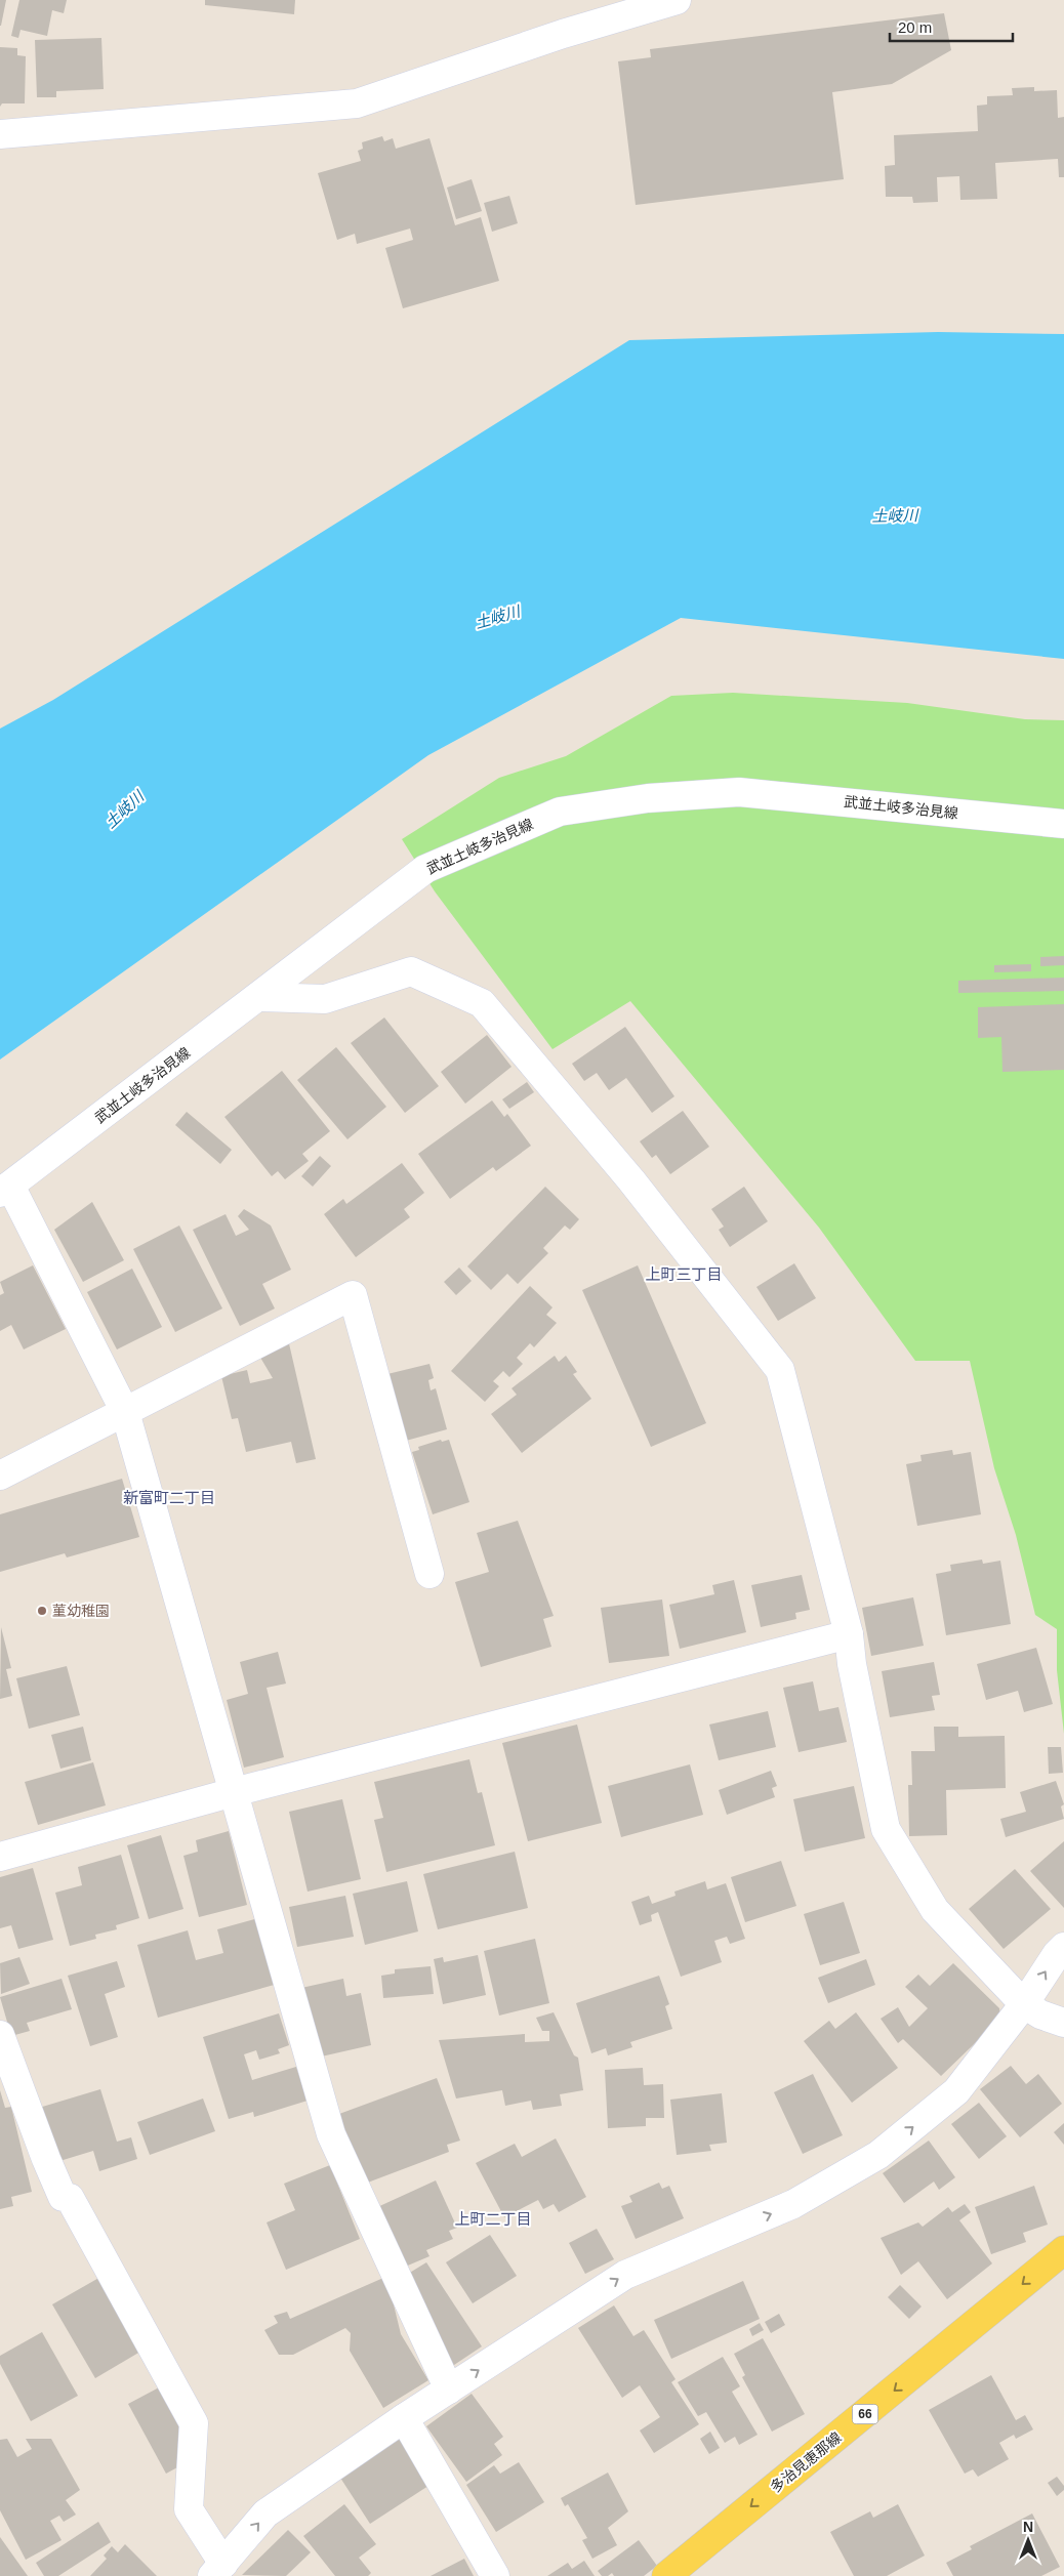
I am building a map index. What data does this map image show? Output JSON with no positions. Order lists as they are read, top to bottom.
{
  "streets": {
    "main road": ["66", "多治見恵那線"],
    "street": ["武並土岐多治見線"]
  },
  "one_way": ["多治見恵那線"],
  "districts": ["上町三丁目", "新富町二丁目", "上町二丁目"],
  "water": ["土岐川"],
  "places": ["菫幼稚園"],
  "scale_bar": "20 m",
  "north": "top"
}
